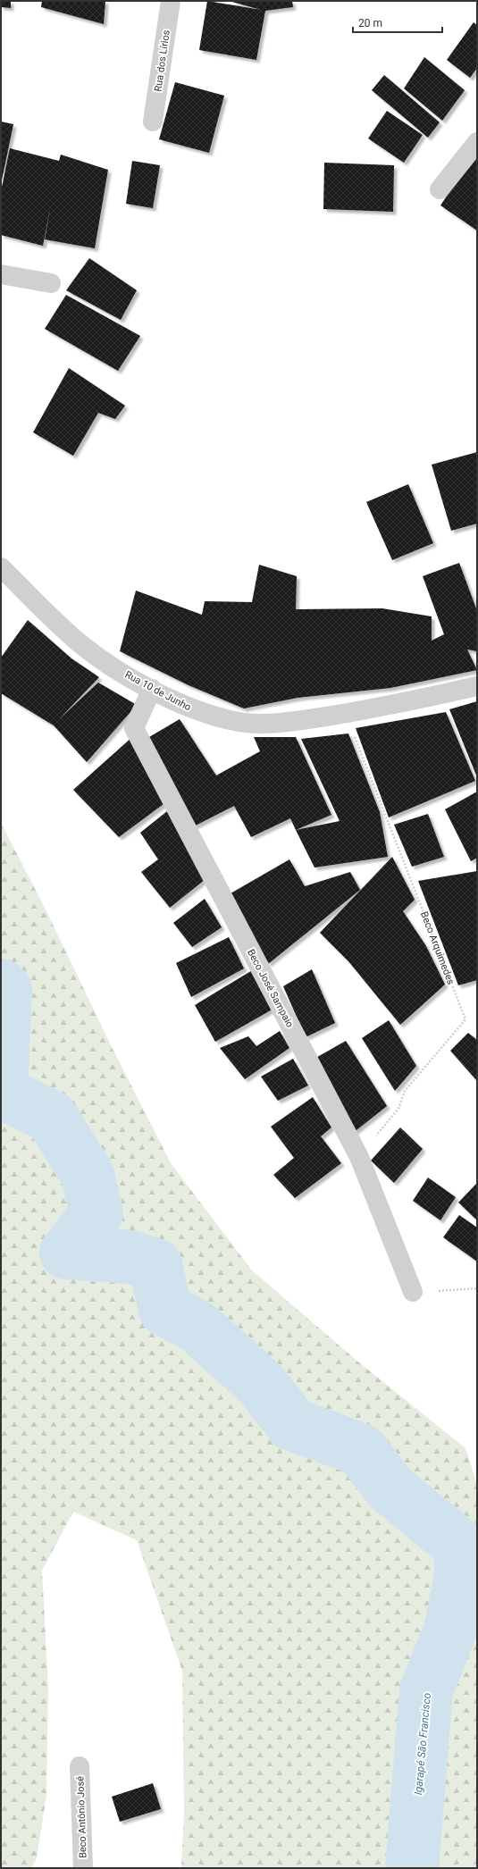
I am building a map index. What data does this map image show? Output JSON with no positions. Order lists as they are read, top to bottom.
{
  "streets": {
    "street": [
      "Rua dos Lírios",
      "Rua 10 de Junho",
      "Beco José Sampaio",
      "Beco Antônio José"
    ],
    "path": ["Beco Arquimedes"]
  },
  "crossings": [
    ["Rua 10 de Junho", "Beco Arquimedes"],
    ["Rua 10 de Junho", "Beco José Sampaio"],
    ["Beco Arquimedes", "Beco José Sampaio"]
  ],
  "water": ["Igarapé São Francisco"],
  "scale_bar": "20 m"
}
